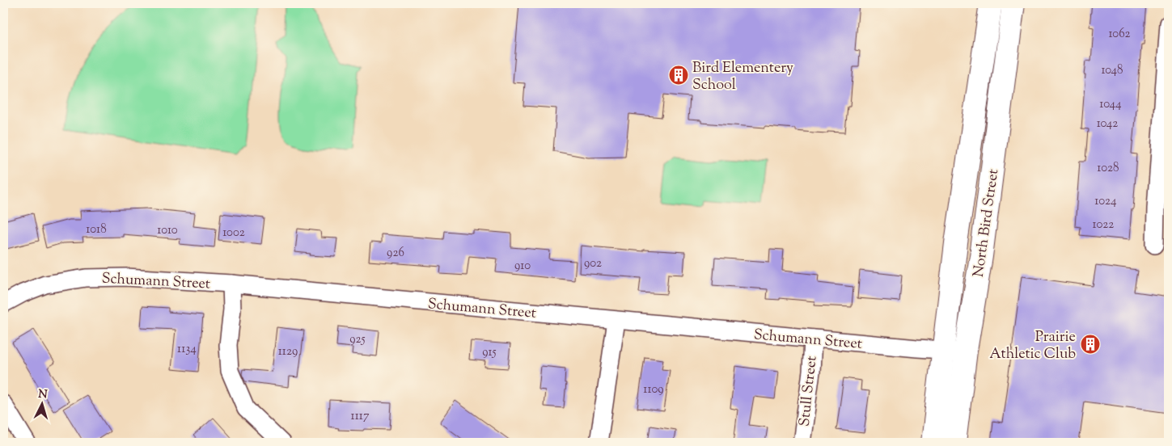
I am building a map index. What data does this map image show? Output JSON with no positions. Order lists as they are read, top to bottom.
{
  "streets": {
    "street": ["North Bird Street", "Schumann Street", "Stull Street"]
  },
  "crossings": [
    ["North Bird Street", "Schumann Street"],
    ["Schumann Street", "Stull Street"]
  ],
  "places": {
    "building": ["Bird Elementery School", "Prairie Athletic Club"]
  },
  "house_numbers": [
    "1062",
    "1048",
    "1044",
    "1042",
    "1028",
    "1024",
    "1022",
    "1018",
    "1010",
    "1002",
    "926",
    "902",
    "910",
    "925",
    "1134",
    "1129",
    "915",
    "1109",
    "1117"
  ],
  "north": "top"
}
